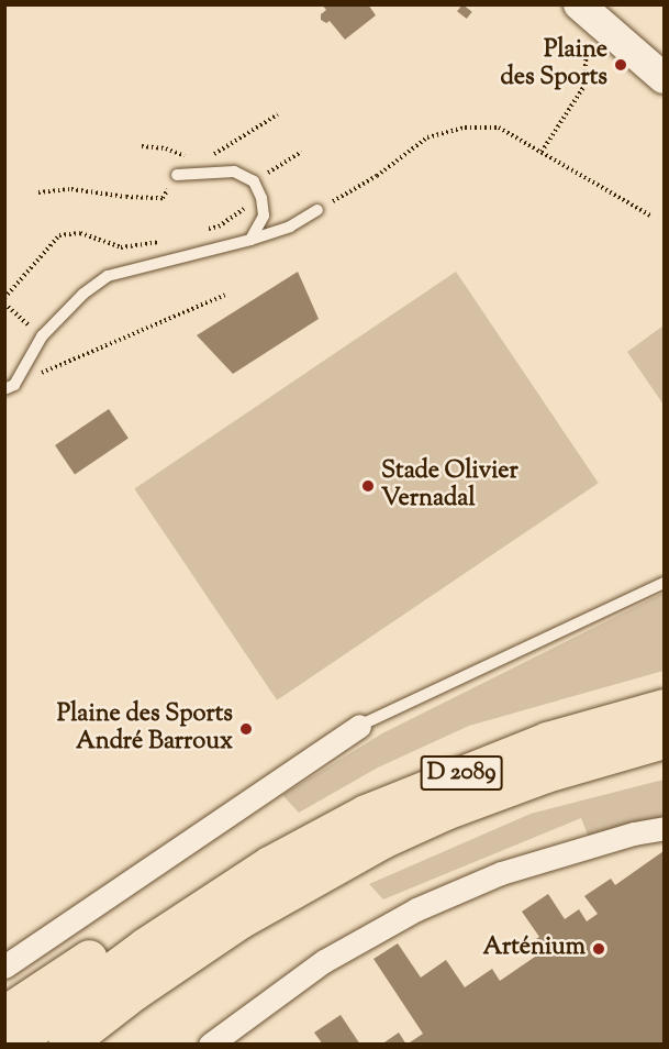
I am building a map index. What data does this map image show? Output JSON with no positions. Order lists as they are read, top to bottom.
{
  "streets": {
    "highway": ["D 2089"]
  },
  "places": [
    "Plaine des Sports",
    "Stade Olivier Vernadal",
    "Plaine des Sports André Barroux",
    "Arténium"
  ]
}
